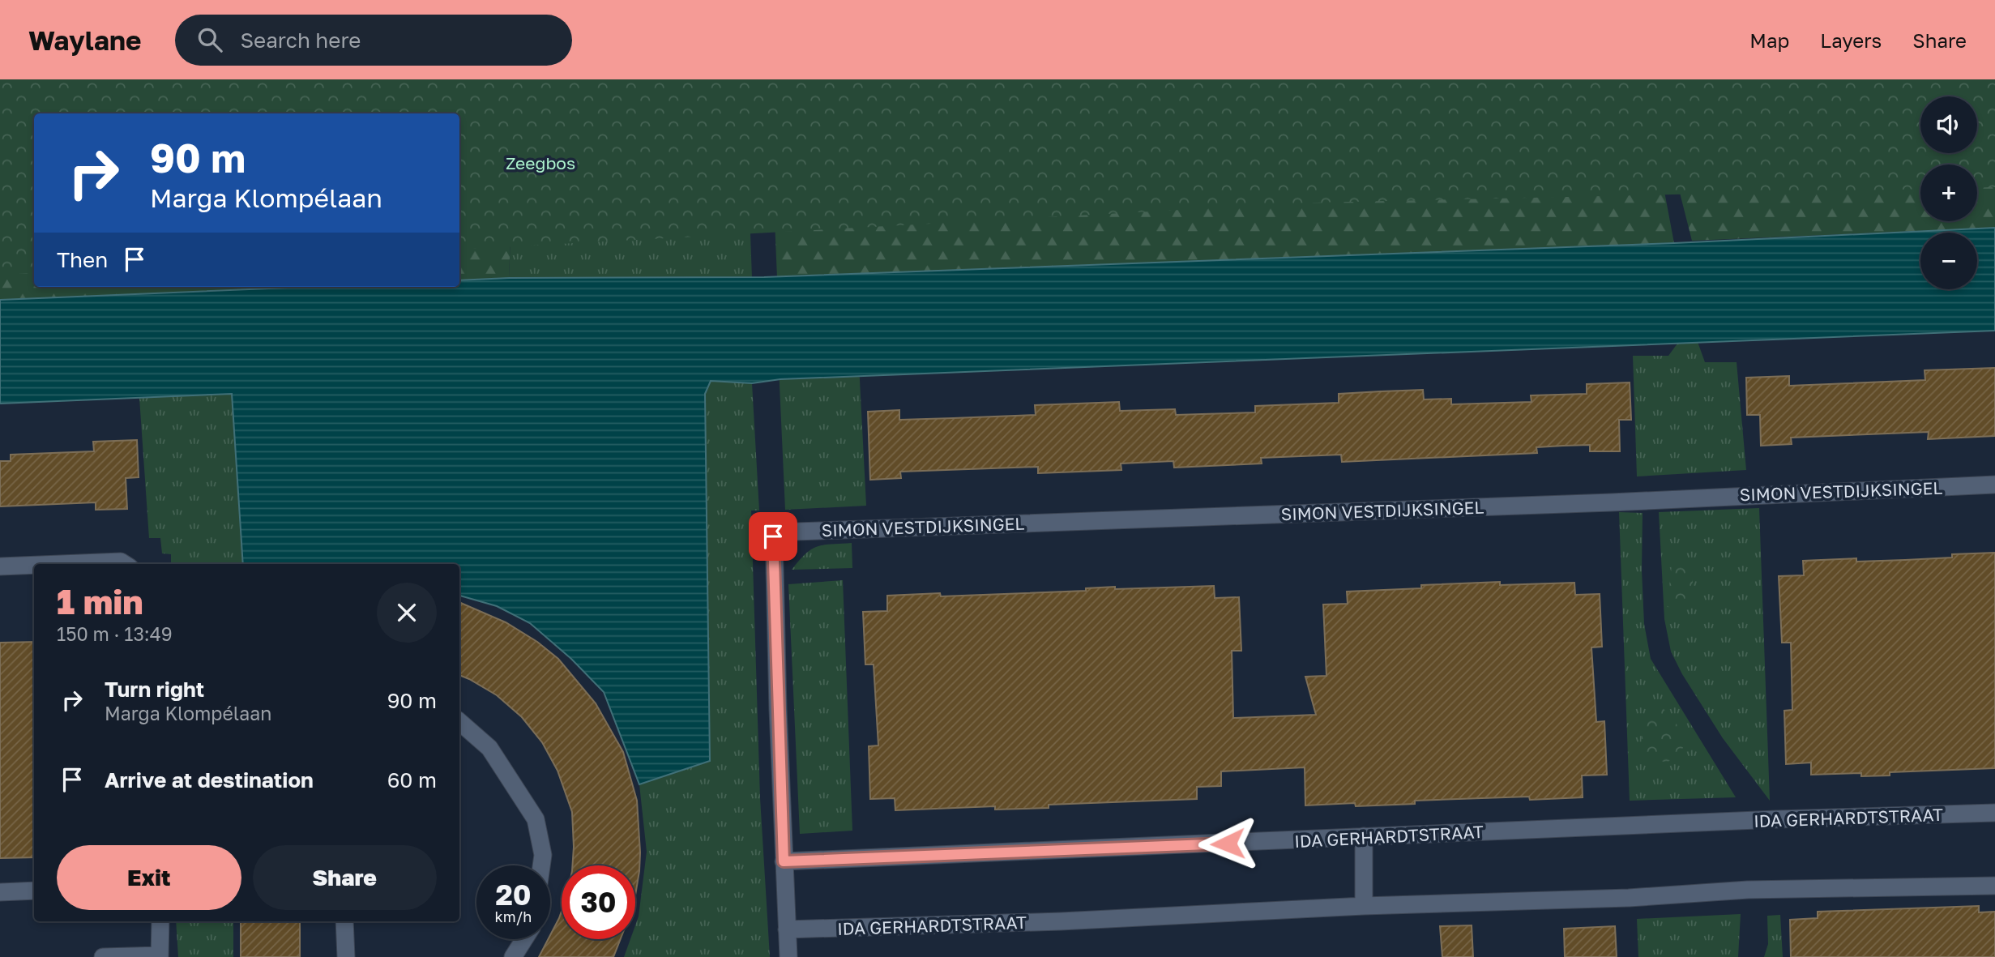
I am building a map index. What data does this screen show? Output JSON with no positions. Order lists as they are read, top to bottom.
{
  "streets": {
    "street": ["SIMON VESTDIJKSINGEL", "IDA GERHARDTSTRAAT"]
  },
  "crossings": [
    ["SIMON VESTDIJKSINGEL", "IDA GERHARDTSTRAAT"]
  ],
  "parks": ["Zeegbos"],
  "page": {
    "header": "Waylane",
    "search": "Search here",
    "nav": ["Map", "Layers", "Share"],
    "map_buttons": ["+", "−"],
    "turn": ["90 m", "Marga Klompélaan"],
    "then": "Then",
    "heading": ["1 min", "150 m · 13:49"],
    "list": [
      {
        "name": "Turn right",
        "note": "Marga Klompélaan",
        "value": "90 m"
      },
      {
        "name": "Arrive at destination",
        "value": "60 m"
      }
    ],
    "buttons": ["Exit", "Share"],
    "speed": "20 km/h",
    "limit": "30"
  }
}
